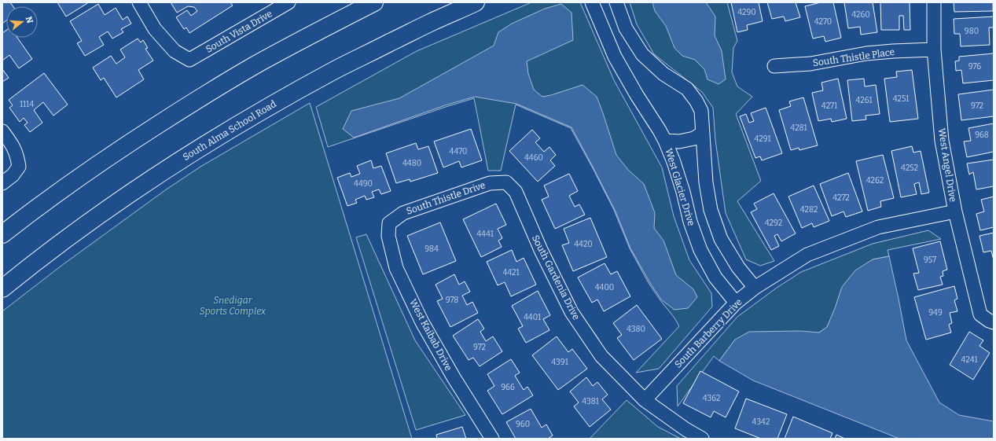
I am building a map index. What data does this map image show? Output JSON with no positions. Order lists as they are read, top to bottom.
{
  "streets": {
    "main road": ["South Alma School Road"],
    "street": [
      "South Vista Drive",
      "South Thistle Place",
      "West Angel Drive",
      "West Glacier Drive",
      "South Thistle Drive",
      "South Gardenia Drive",
      "South Barberry Drive",
      "West Kaibab Drive"
    ]
  },
  "crossings": [
    ["South Thistle Place", "West Angel Drive"],
    ["West Angel Drive", "South Barberry Drive"],
    ["West Glacier Drive", "South Barberry Drive"],
    ["South Thistle Drive", "South Gardenia Drive"],
    ["South Thistle Drive", "West Kaibab Drive"],
    ["South Gardenia Drive", "South Barberry Drive"]
  ],
  "parks": ["Snedigar Sports Complex"],
  "house_numbers": [
    "4290",
    "4260",
    "4270",
    "980",
    "976",
    "4251",
    "4261",
    "1114",
    "4271",
    "972",
    "4281",
    "968",
    "4291",
    "4470",
    "4460",
    "4480",
    "4252",
    "4262",
    "4490",
    "4272",
    "4282",
    "4292",
    "4441",
    "4420",
    "984",
    "957",
    "4421",
    "4400",
    "978",
    "949",
    "4401",
    "4380",
    "972",
    "4241",
    "4391",
    "966",
    "4362",
    "4381",
    "4342",
    "960"
  ],
  "north": "right"
}
